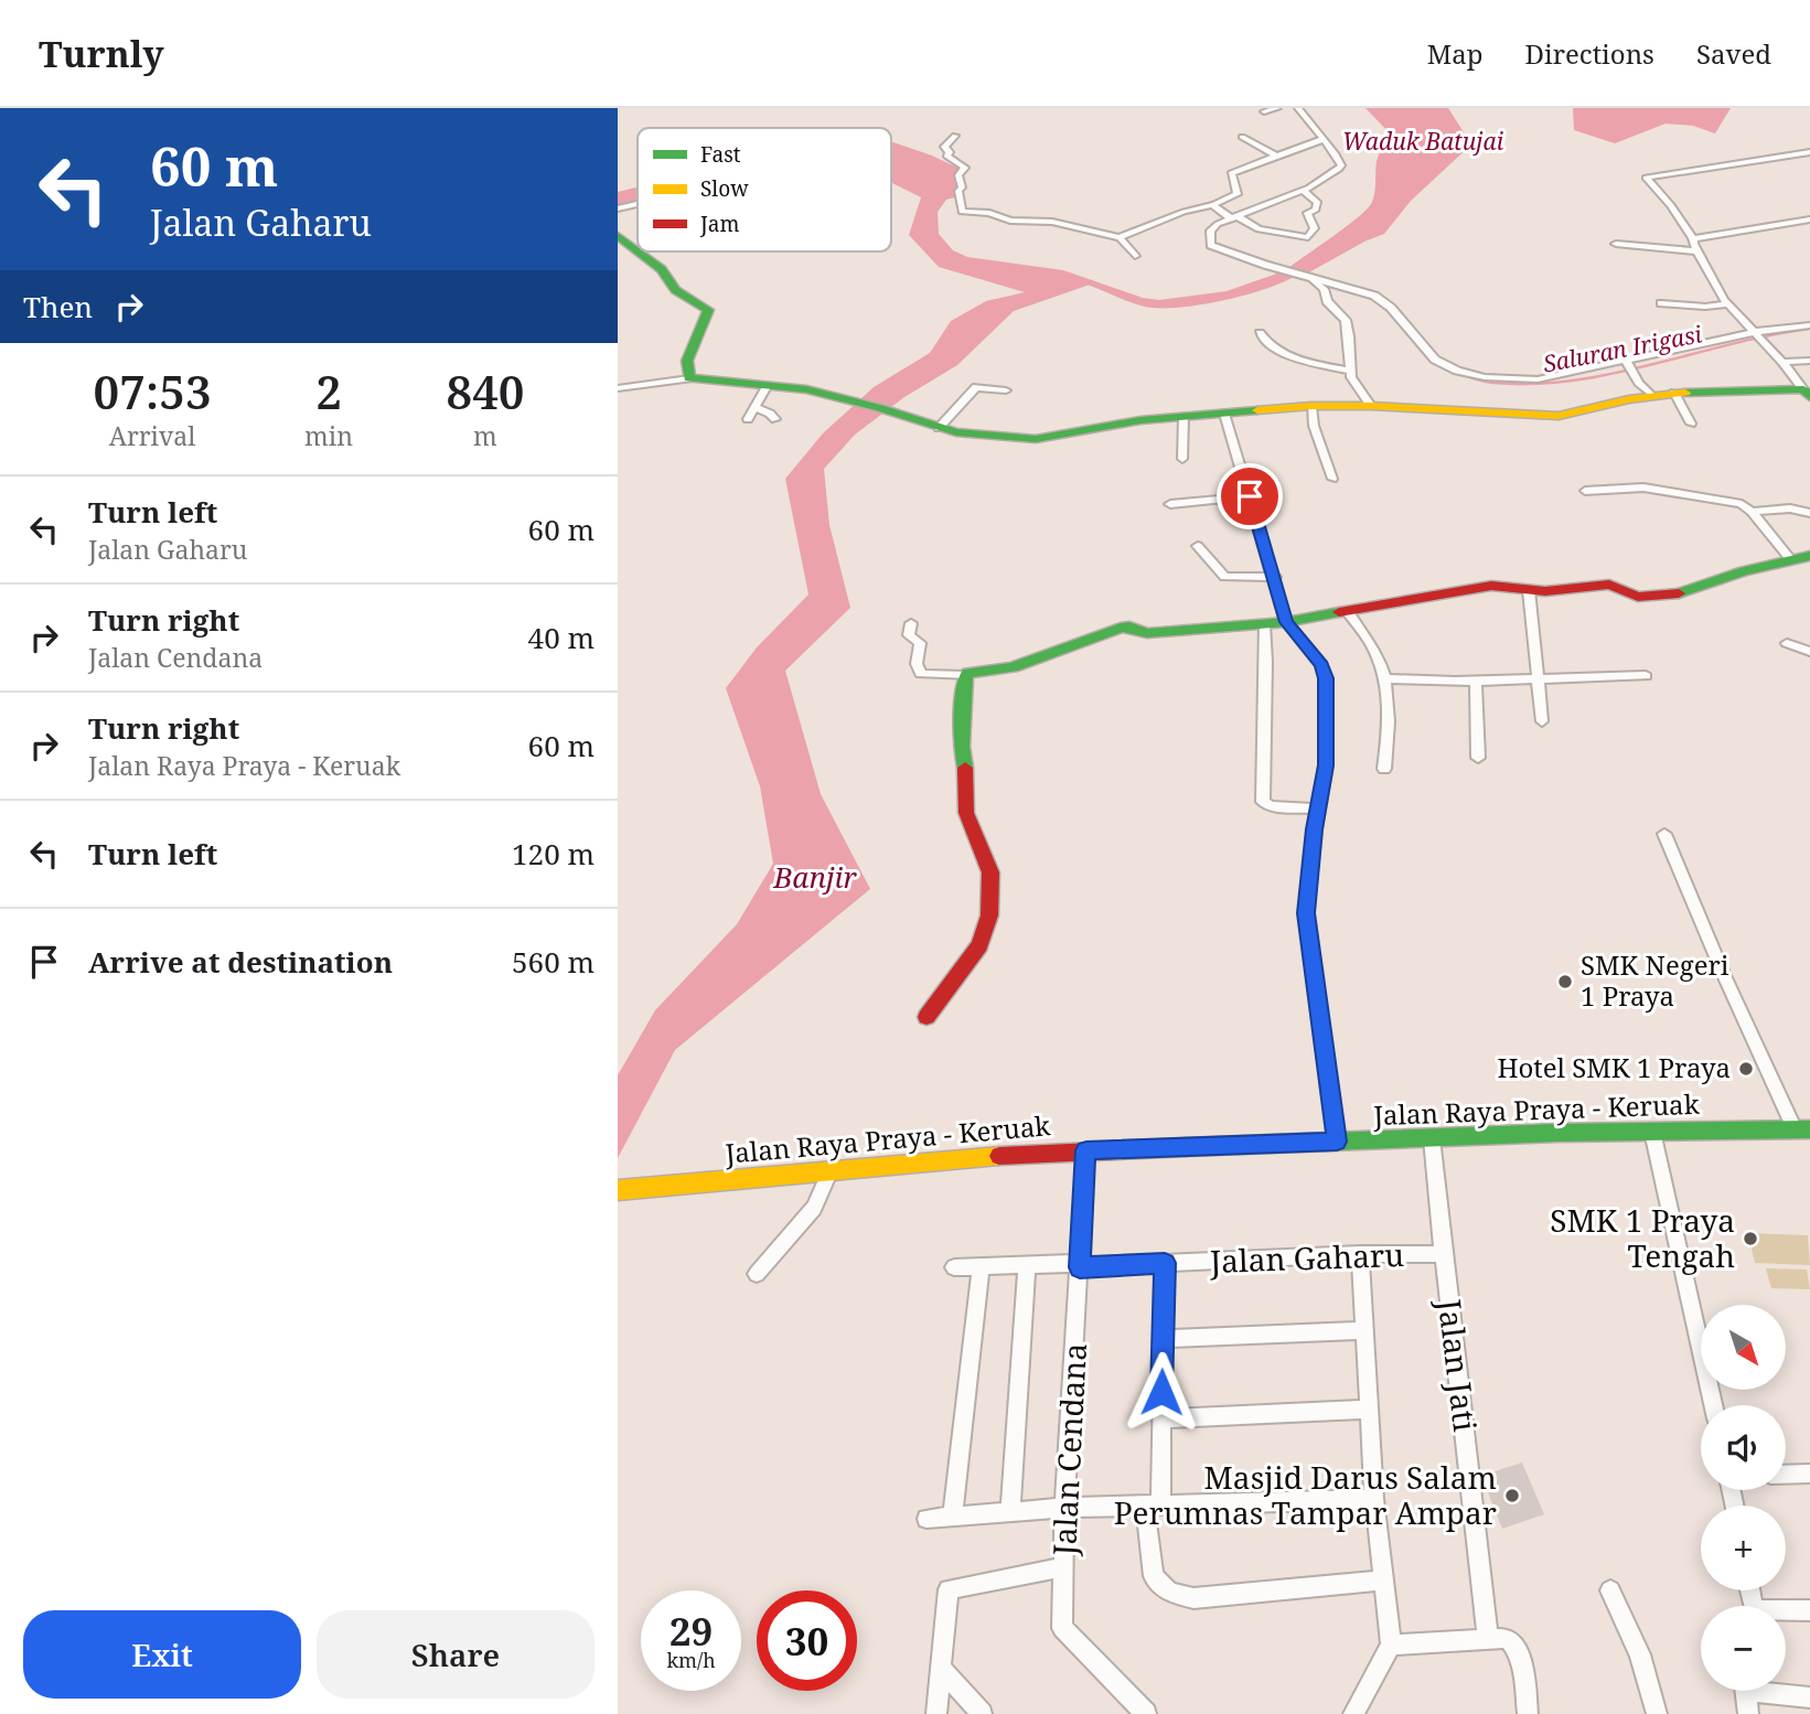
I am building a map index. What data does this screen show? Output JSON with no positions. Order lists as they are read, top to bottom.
{
  "streets": {
    "street": [
      "Jalan Raya Praya - Keruak",
      "Jalan Gaharu",
      "Jalan Jati",
      "Jalan Cendana"
    ]
  },
  "crossings": [
    ["Jalan Raya Praya - Keruak", "Jalan Jati"],
    ["Jalan Raya Praya - Keruak", "Jalan Cendana"],
    ["Jalan Gaharu", "Jalan Jati"],
    ["Jalan Gaharu", "Jalan Cendana"]
  ],
  "water": ["Waduk Batujai", "Saluran Irigasi", "Banjir"],
  "places": [
    "SMK Negeri 1 Praya",
    "Hotel SMK 1 Praya",
    "SMK 1 Praya Tengah",
    "Masjid Darus Salam Perumnas Tampar Ampar"
  ],
  "legend": ["Fast", "Slow", "Jam"],
  "north": "bottom right",
  "page": {
    "header": "Turnly",
    "nav": ["Map", "Directions", "Saved"],
    "turn": ["60 m", "Jalan Gaharu"],
    "then": "Then",
    "eta": [
      "07:53",
      "Arrival",
      "2",
      "min",
      "840",
      "m"
    ],
    "list": [
      {
        "name": "Turn left",
        "note": "Jalan Gaharu",
        "value": "60 m"
      },
      {
        "name": "Turn right",
        "note": "Jalan Cendana",
        "value": "40 m"
      },
      {
        "name": "Turn right",
        "note": "Jalan Raya Praya - Keruak",
        "value": "60 m"
      },
      {
        "name": "Turn left",
        "value": "120 m"
      },
      {
        "name": "Arrive at destination",
        "value": "560 m"
      }
    ],
    "map_buttons": ["+", "−"],
    "speed": "29 km/h",
    "limit": "30",
    "buttons": ["Exit", "Share"]
  }
}
